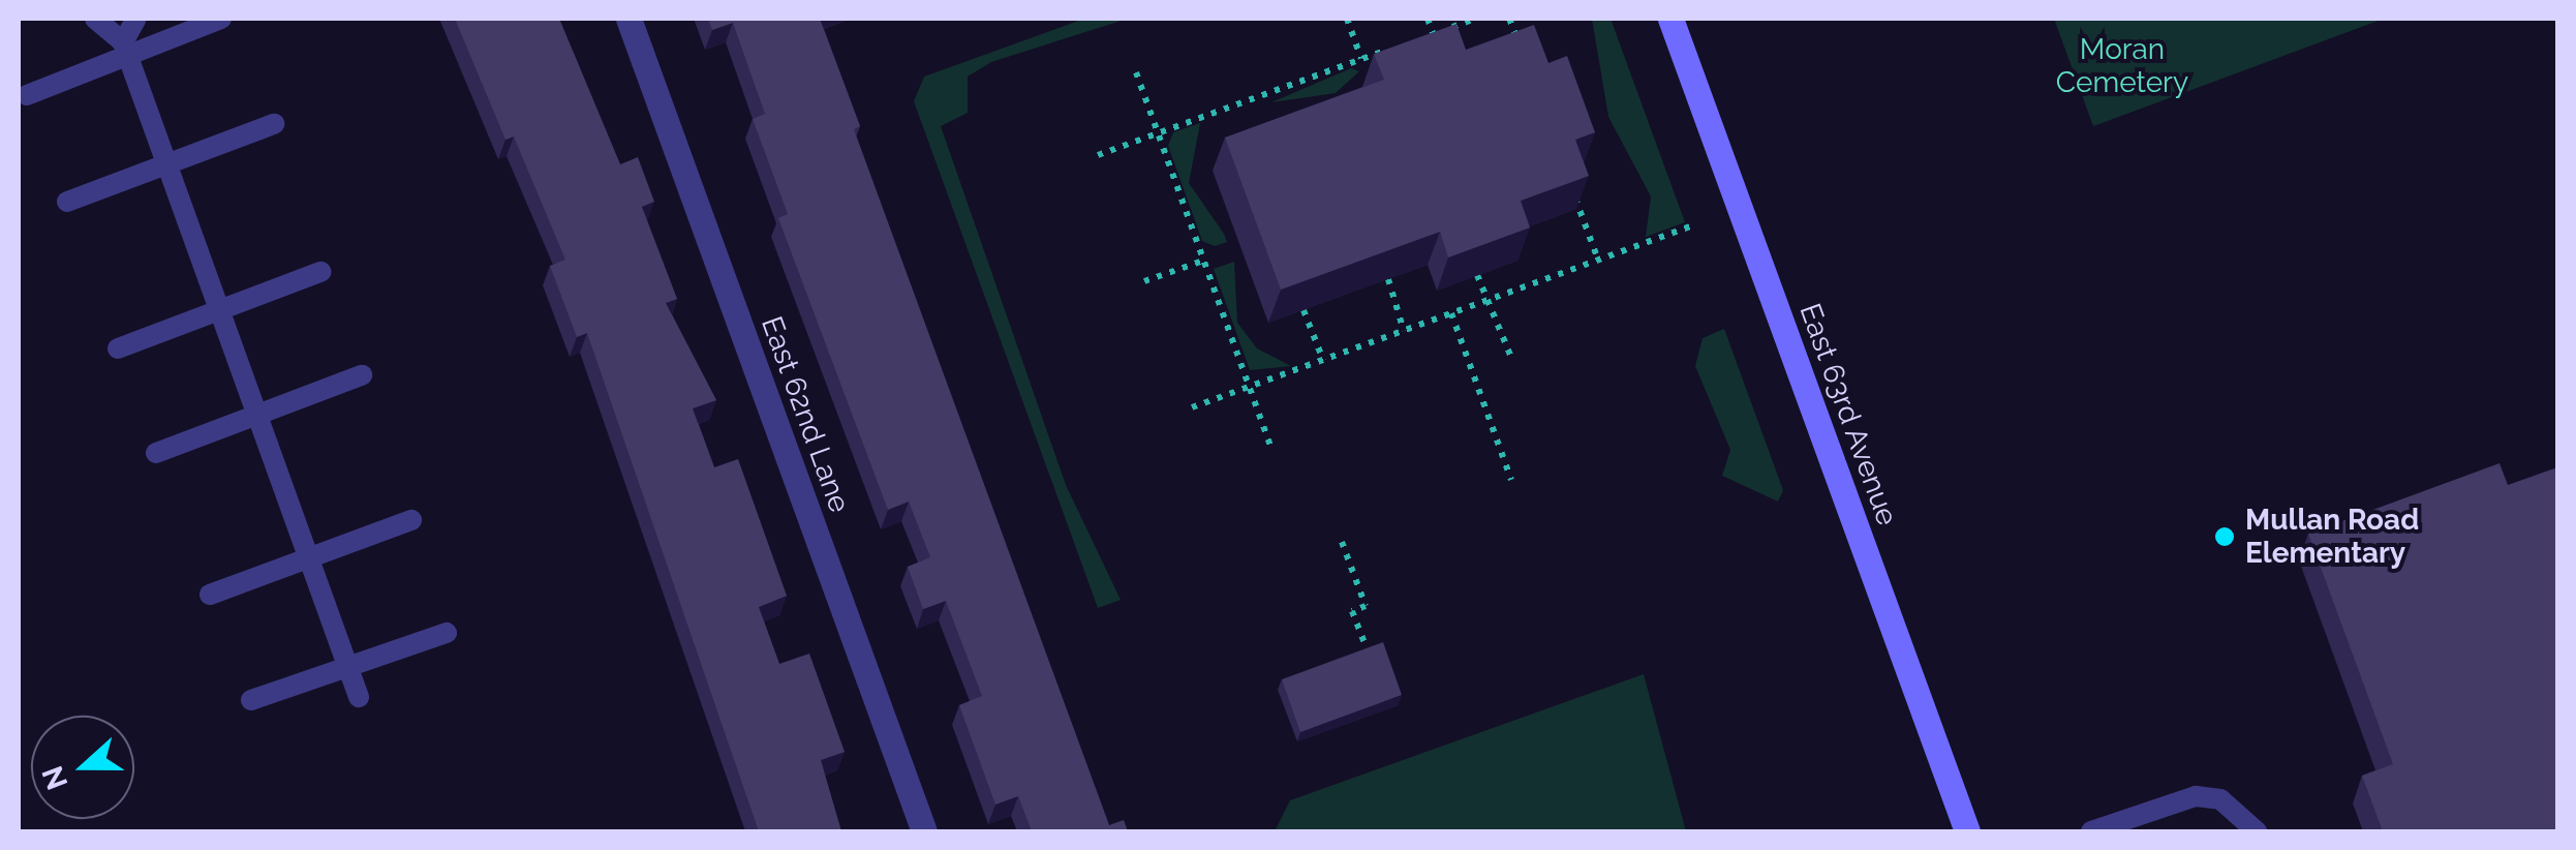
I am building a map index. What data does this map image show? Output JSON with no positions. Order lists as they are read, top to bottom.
{
  "streets": {
    "street": ["East 62nd Lane", "East 63rd Avenue"]
  },
  "parks": ["Moran Cemetery"],
  "places": ["Mullan Road Elementary"],
  "north": "left"
}
